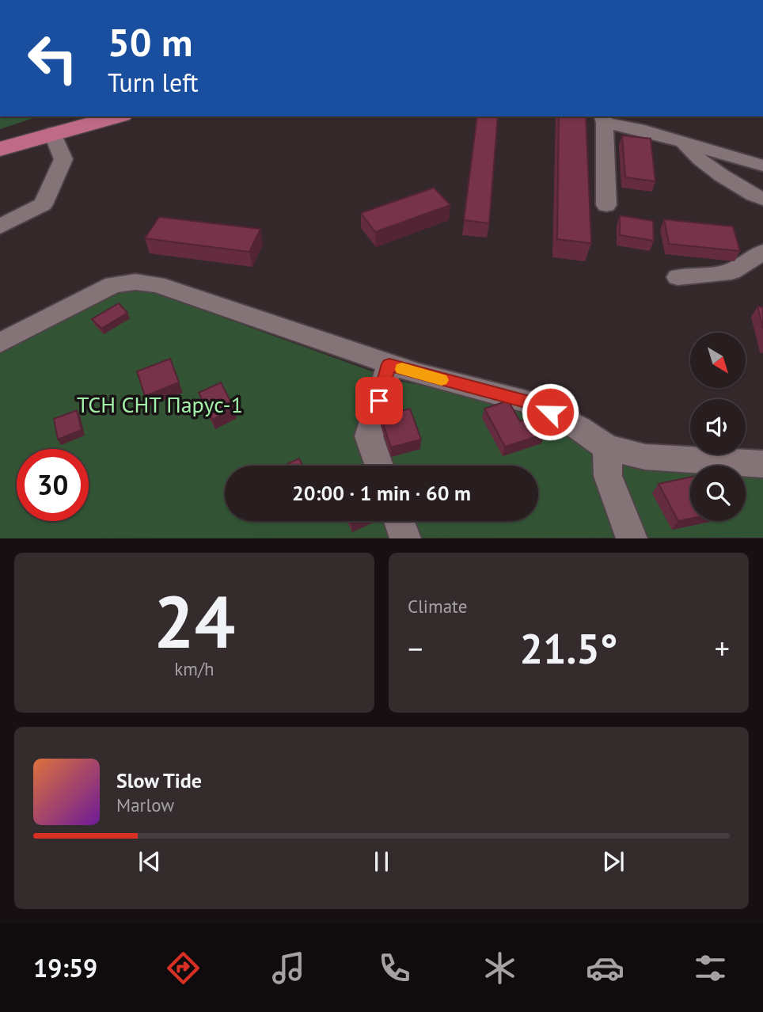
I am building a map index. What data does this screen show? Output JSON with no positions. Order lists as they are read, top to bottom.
{
  "parks": ["ТСН СНТ Парус-1"],
  "north": "bottom right",
  "page": {
    "turn": ["50 m", "Turn left"],
    "limit": "30",
    "trip": "20:00 · 1 min · 60 m",
    "tile": [
      ["24", "km/h"],
      "Climate"
    ],
    "heat": ["−", "21.5°", "+"],
    "song": ["Slow Tide", "Marlow"],
    "tabs": "19:59"
  }
}
